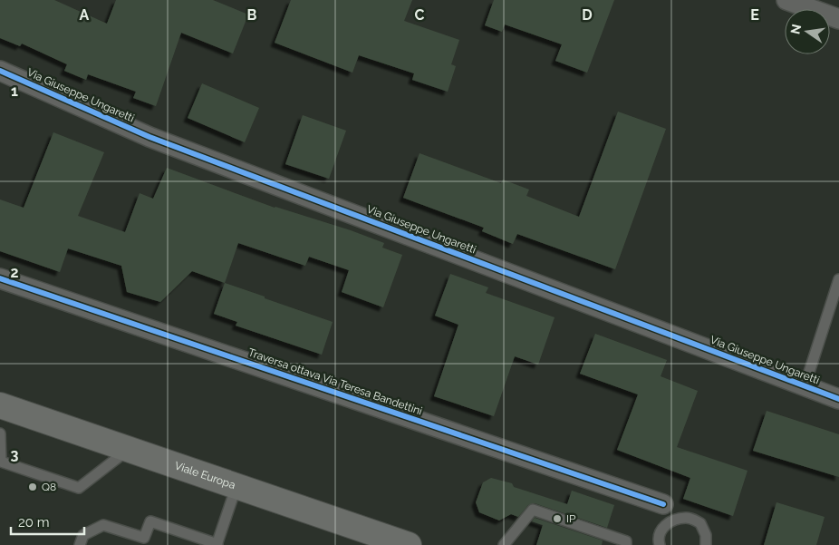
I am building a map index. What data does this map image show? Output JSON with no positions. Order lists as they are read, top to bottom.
{
  "streets": {
    "main road": ["Viale Europa"],
    "street": ["Via Giuseppe Ungaretti", "Traversa ottava Via Teresa Bandettini"]
  },
  "places": ["Q8", "IP"],
  "scale_bar": "20 m",
  "north": "left",
  "grid": {
    "columns": [
      "A",
      "B",
      "C",
      "D",
      "E"
    ],
    "rows": ["1", "2", "3"]
  }
}
